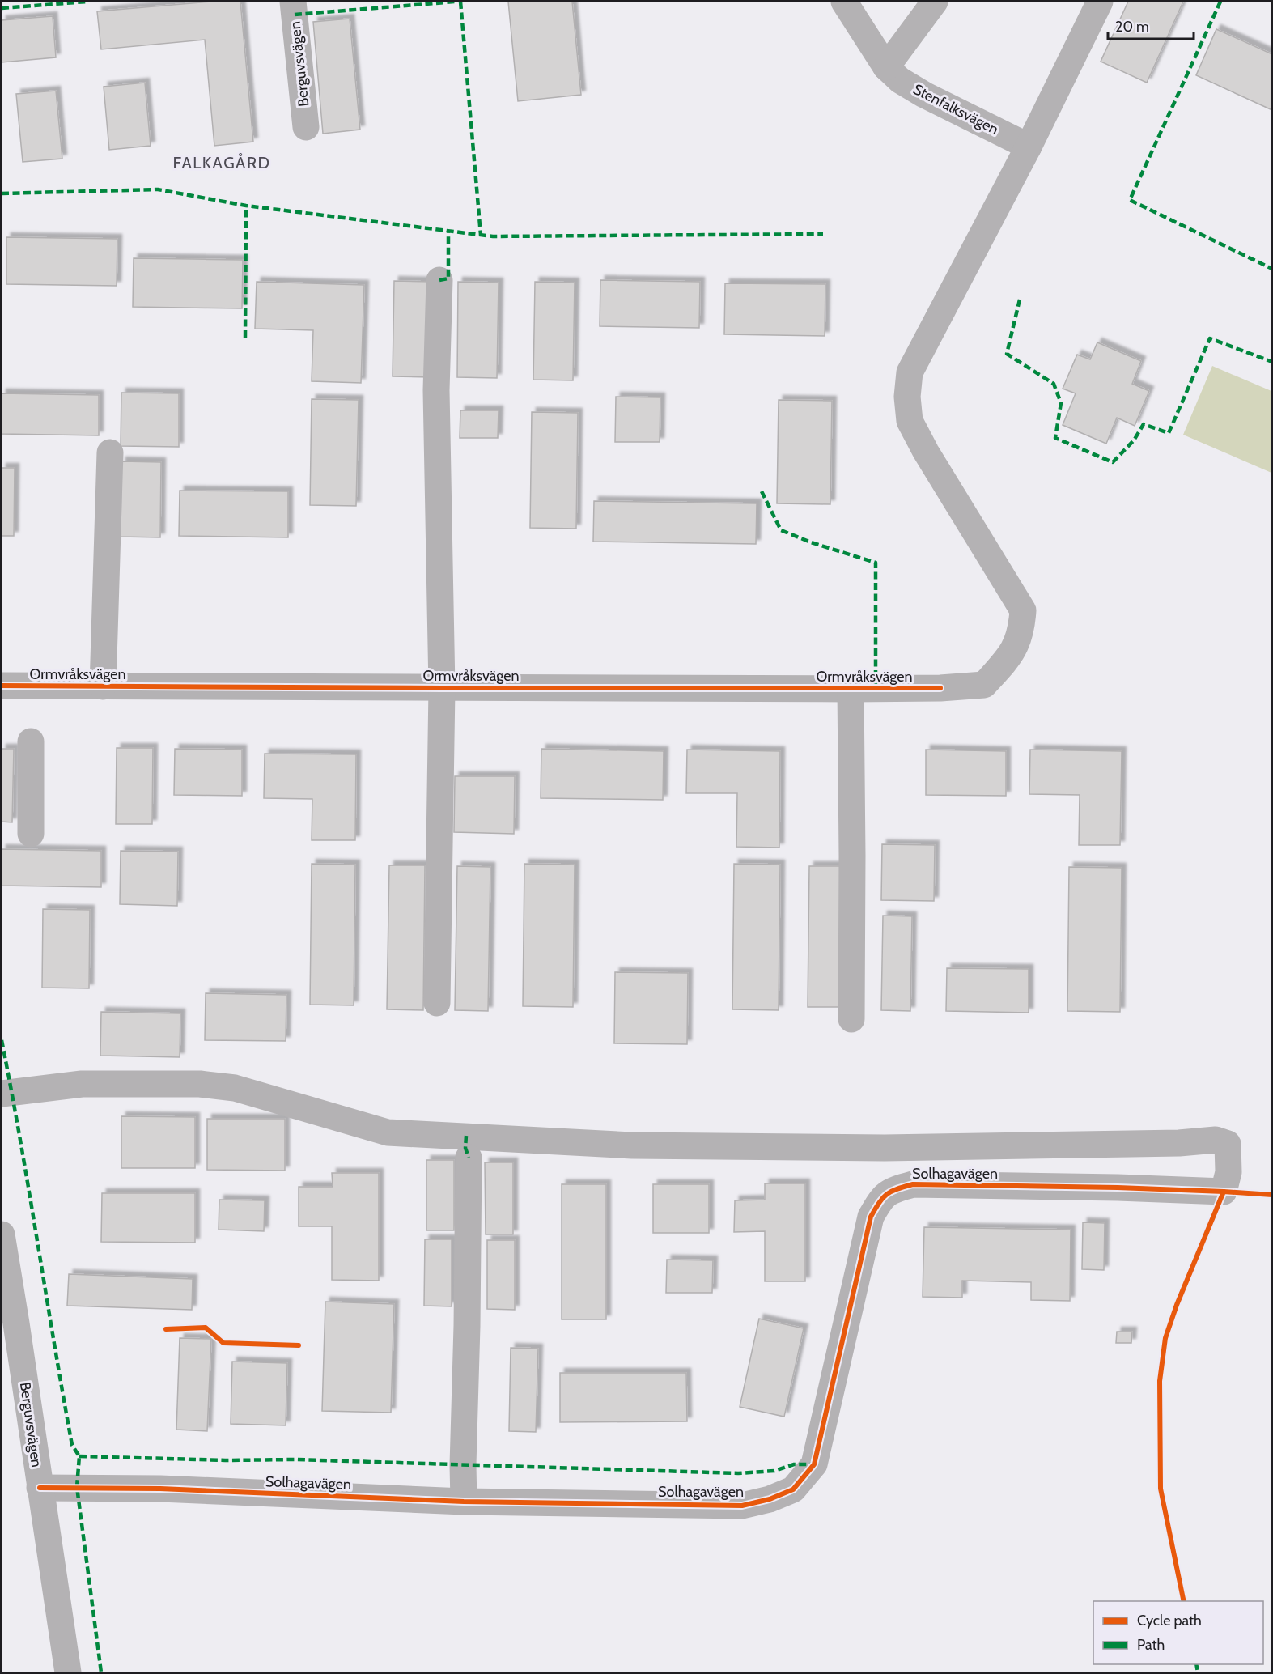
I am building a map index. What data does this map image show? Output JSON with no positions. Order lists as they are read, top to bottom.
{
  "streets": {
    "street": [
      "Berguvsvägen",
      "Stenfalksvägen",
      "Ormvråksvägen",
      "Solhagavägen"
    ]
  },
  "crossings": [
    ["Berguvsvägen", "Solhagavägen"],
    ["Stenfalksvägen", "Ormvråksvägen"]
  ],
  "districts": ["FALKAGÅRD"],
  "legend": ["Cycle path", "Path"],
  "scale_bar": "20 m"
}
